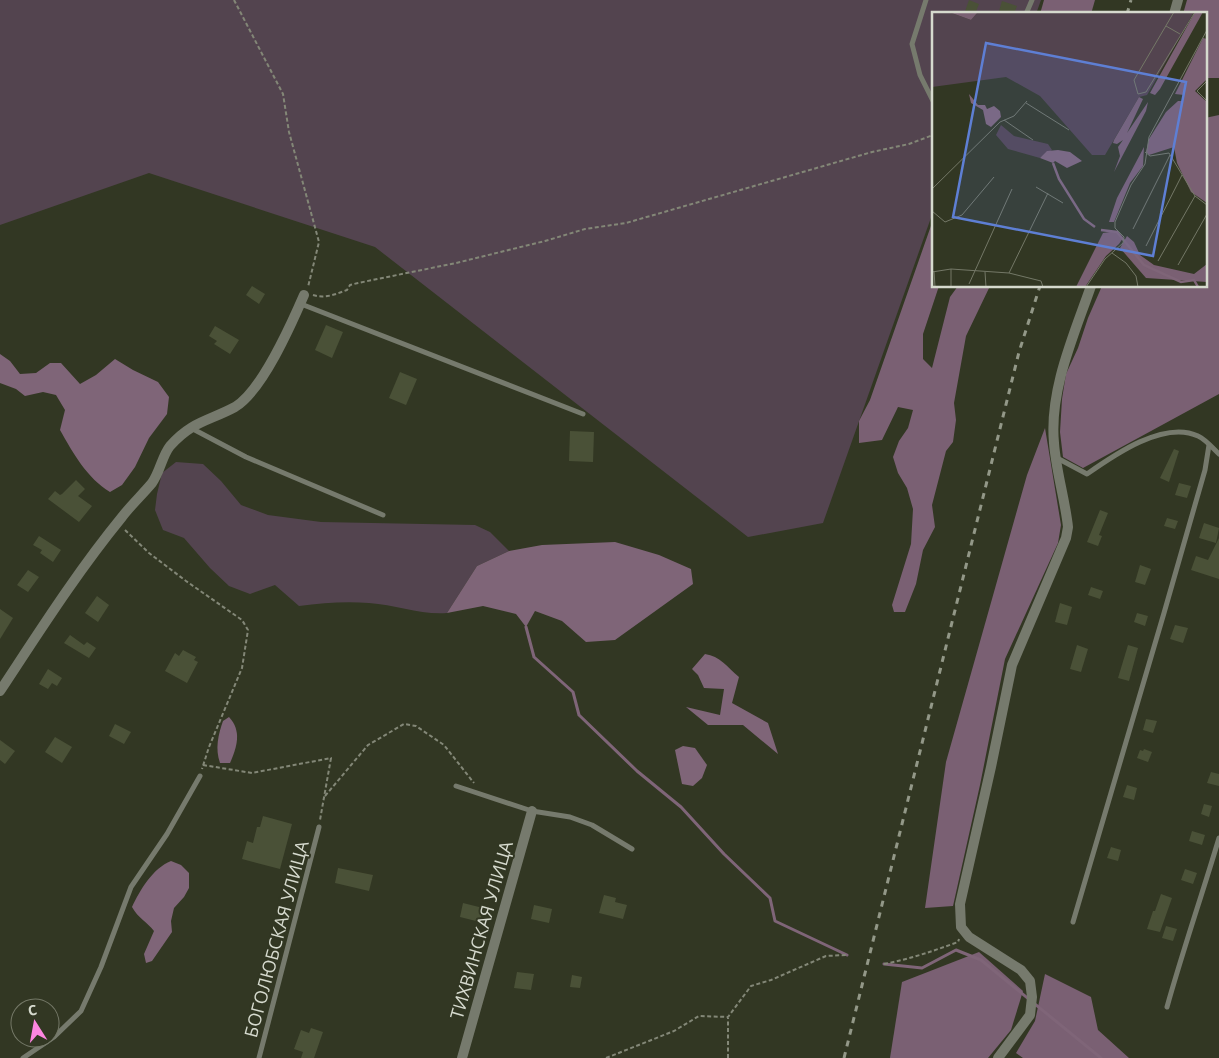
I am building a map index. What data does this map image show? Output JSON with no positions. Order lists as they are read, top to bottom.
{
  "streets": {
    "street": ["ТИХВИНСКАЯ УЛИЦА"],
    "lane": ["БОГОЛЮБСКАЯ УЛИЦА"]
  },
  "north": "top"
}
